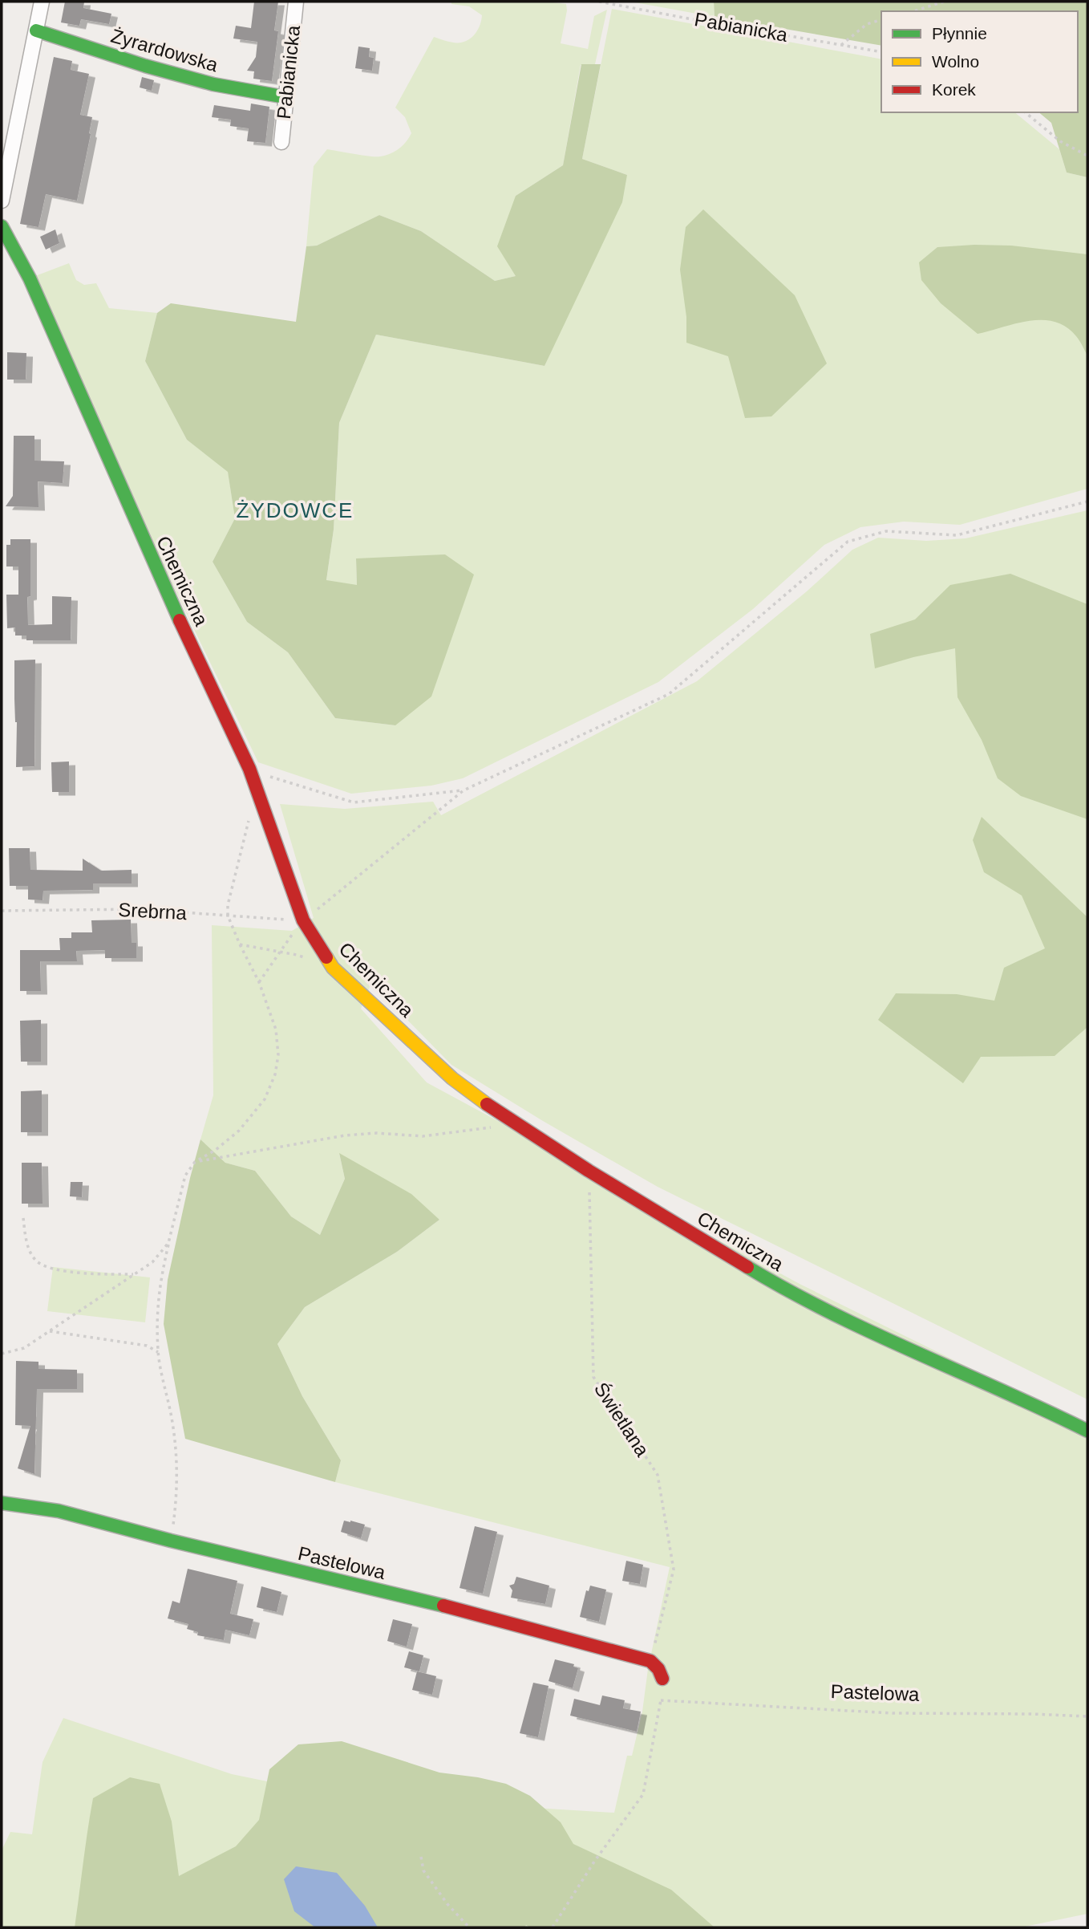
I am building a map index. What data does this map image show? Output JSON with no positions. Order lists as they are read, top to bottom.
{
  "streets": {
    "street": [
      "Pabianicka",
      "Żyrardowska",
      "Chemiczna",
      "Pastelowa"
    ],
    "path": ["Srebrna", "Świetlana"]
  },
  "crossings": [
    ["Pabianicka", "Żyrardowska"],
    ["Chemiczna", "Srebrna"],
    ["Chemiczna", "Świetlana"],
    ["Świetlana", "Pastelowa"]
  ],
  "districts": ["ŻYDOWCE"],
  "legend": ["Płynnie", "Wolno", "Korek"]
}
